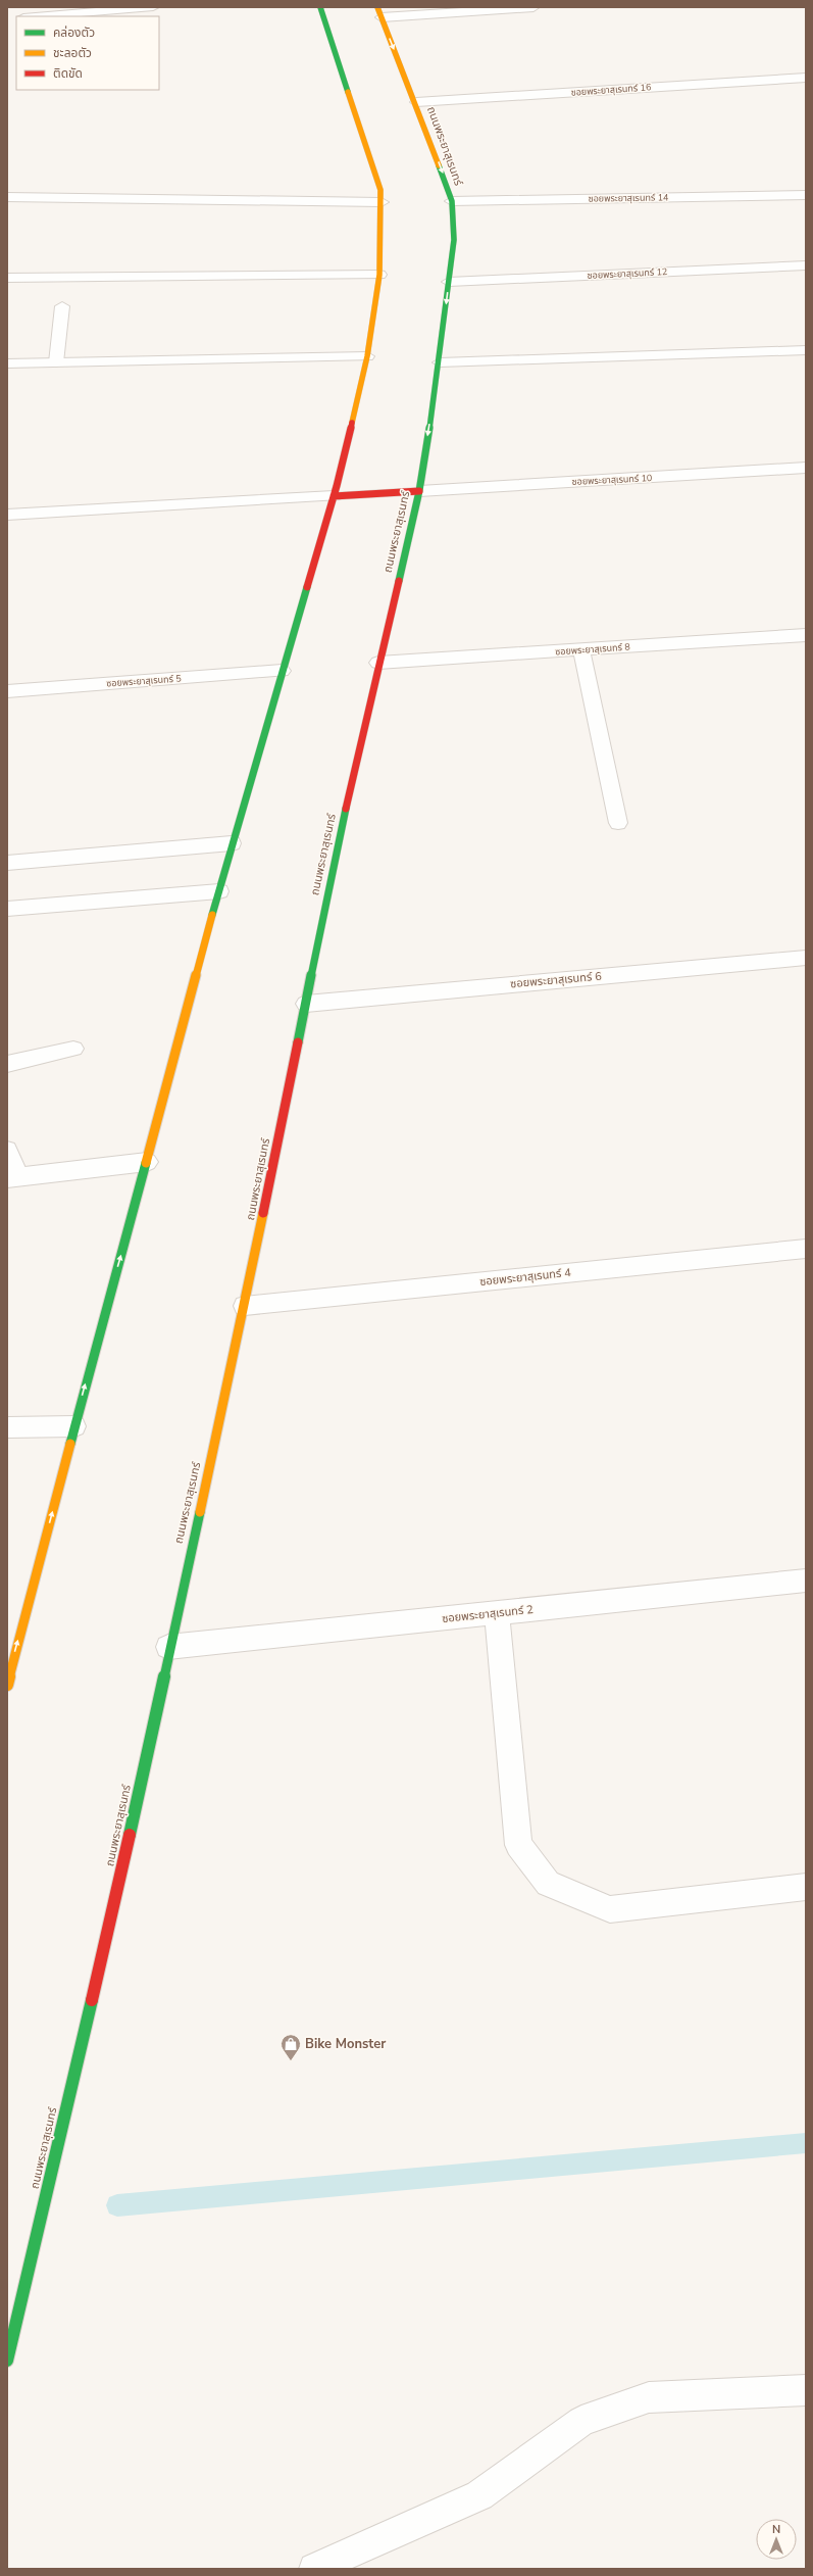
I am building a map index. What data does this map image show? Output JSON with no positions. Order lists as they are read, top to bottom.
{
  "streets": {
    "street": [
      "ซอยพระยาสุเรนทร์ 16",
      "ถนนพระยาสุเรนทร์",
      "ซอยพระยาสุเรนทร์ 14",
      "ซอยพระยาสุเรนทร์ 12",
      "ซอยพระยาสุเรนทร์ 10",
      "ซอยพระยาสุเรนทร์ 8",
      "ซอยพระยาสุเรนทร์ 5",
      "ซอยพระยาสุเรนทร์ 6",
      "ซอยพระยาสุเรนทร์ 4",
      "ซอยพระยาสุเรนทร์ 2"
    ]
  },
  "crossings": [
    ["ซอยพระยาสุเรนทร์ 16", "ถนนพระยาสุเรนทร์"],
    ["ถนนพระยาสุเรนทร์", "ซอยพระยาสุเรนทร์ 14"],
    ["ถนนพระยาสุเรนทร์", "ซอยพระยาสุเรนทร์ 12"],
    ["ถนนพระยาสุเรนทร์", "ซอยพระยาสุเรนทร์ 10"],
    ["ถนนพระยาสุเรนทร์", "ซอยพระยาสุเรนทร์ 8"],
    ["ถนนพระยาสุเรนทร์", "ซอยพระยาสุเรนทร์ 6"],
    ["ถนนพระยาสุเรนทร์", "ซอยพระยาสุเรนทร์ 4"],
    ["ถนนพระยาสุเรนทร์", "ซอยพระยาสุเรนทร์ 2"]
  ],
  "places": {
    "shop": ["Bike Monster"]
  },
  "legend": ["คล่องตัว", "ชะลอตัว", "ติดขัด"],
  "north": "top"
}
